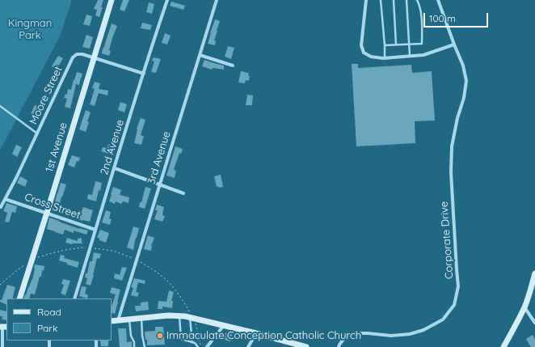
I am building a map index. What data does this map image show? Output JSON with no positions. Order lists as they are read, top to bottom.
{
  "streets": {
    "street": [
      "Moore Street",
      "1st Avenue",
      "2nd Avenue",
      "3rd Avenue",
      "Cross Street",
      "Corporate Drive"
    ]
  },
  "crossings": [
    ["Moore Street", "1st Avenue"],
    ["Moore Street", "2nd Avenue"],
    ["Moore Street", "Cross Street"],
    ["1st Avenue", "Cross Street"],
    ["2nd Avenue", "Cross Street"]
  ],
  "parks": ["Kingman Park"],
  "places": ["Immaculate Conception Catholic Church"],
  "legend": ["Road", "Park"],
  "scale_bar": "100 m"
}
